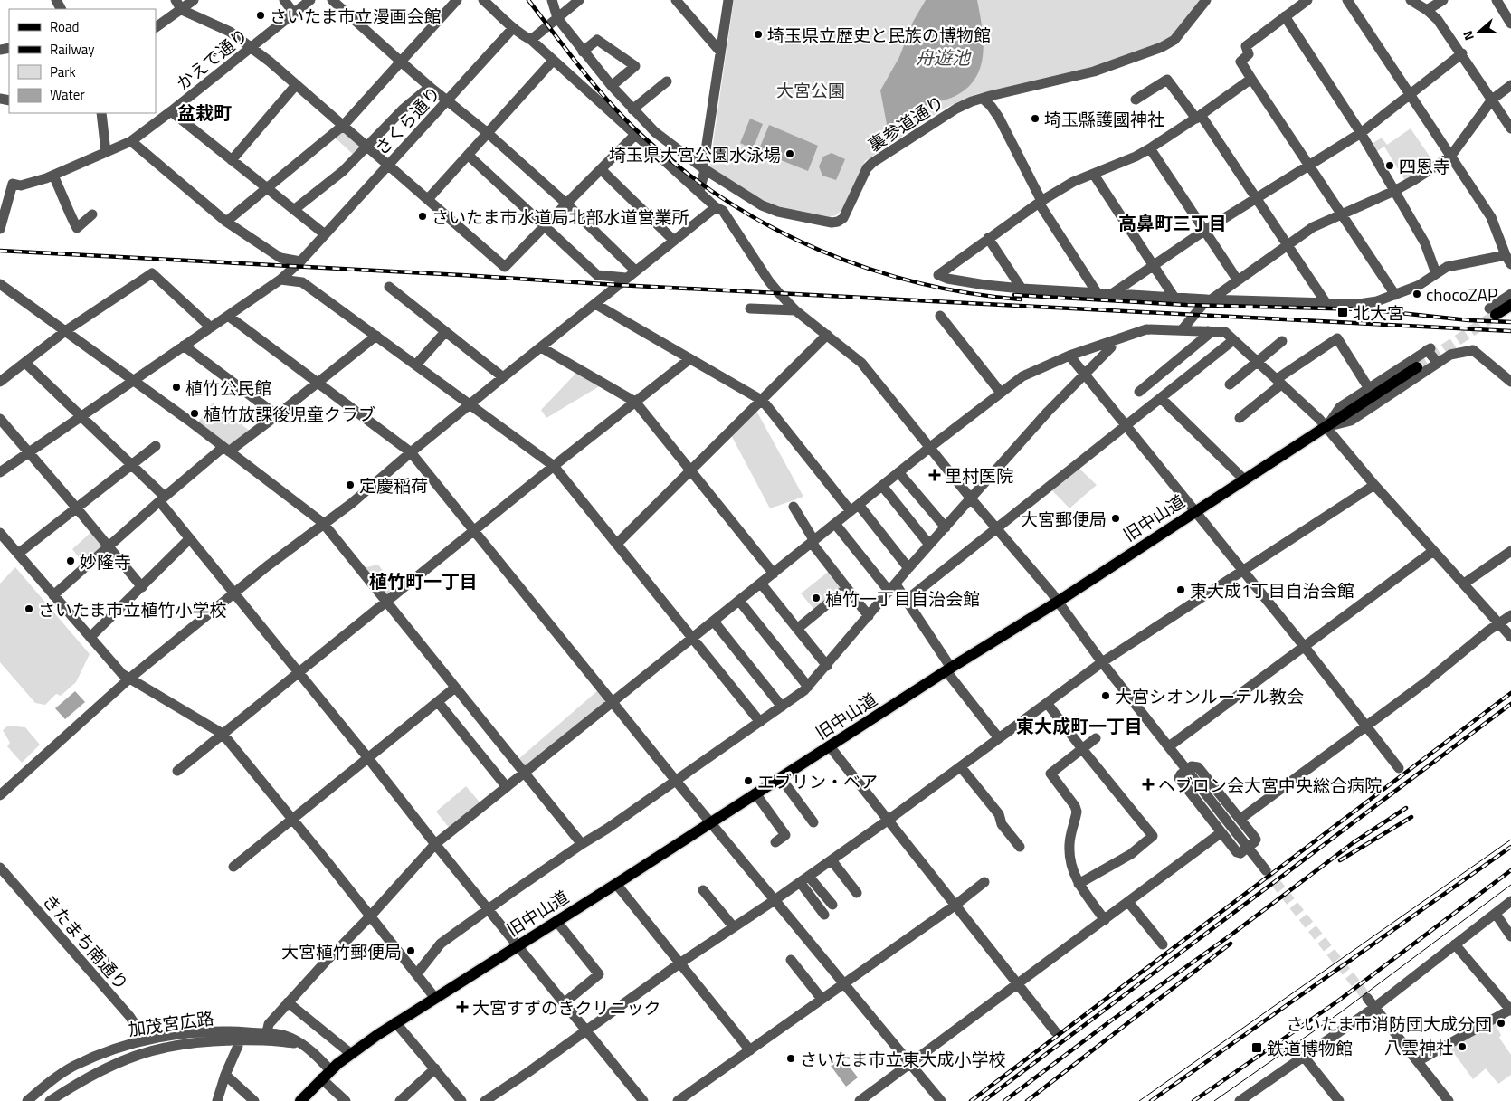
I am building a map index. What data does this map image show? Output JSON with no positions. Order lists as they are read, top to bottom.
{
  "streets": {
    "main road": ["旧中山道"],
    "street": [
      "かえで通り",
      "さくら通り",
      "裏参道通り",
      "きたまち南通り",
      "加茂宮広路"
    ]
  },
  "crossings": [
    ["旧中山道", "加茂宮広路"],
    ["きたまち南通り", "加茂宮広路"]
  ],
  "districts": [
    "盆栽町",
    "高鼻町三丁目",
    "植竹町一丁目",
    "東大成町一丁目"
  ],
  "water": ["舟遊池"],
  "parks": ["大宮公園"],
  "places": {
    "other": [
      "さいたま市立漫画会館",
      "埼玉県立歴史と民族の博物館",
      "埼玉縣護國神社",
      "埼玉県大宮公園水泳場",
      "四恩寺",
      "さいたま市水道局北部水道営業所",
      "chocoZAP",
      "植竹公民館",
      "植竹放課後児童クラブ",
      "定慶稲荷",
      "大宮郵便局",
      "妙隆寺",
      "東大成1丁目自治会館",
      "植竹一丁目自治会館",
      "さいたま市立植竹小学校",
      "大宮シオンルーテル教会",
      "エブリン・ベア",
      "大宮植竹郵便局",
      "さいたま市消防団大成分団",
      "八雲神社",
      "さいたま市立東大成小学校"
    ],
    "transit": ["北大宮", "鉄道博物館"],
    "health": ["里村医院", "ヘブロン会大宮中央総合病院", "大宮すずのきクリニック"]
  },
  "legend": [
    "Road",
    "Railway",
    "Park",
    "Water"
  ],
  "north": "left"
}
